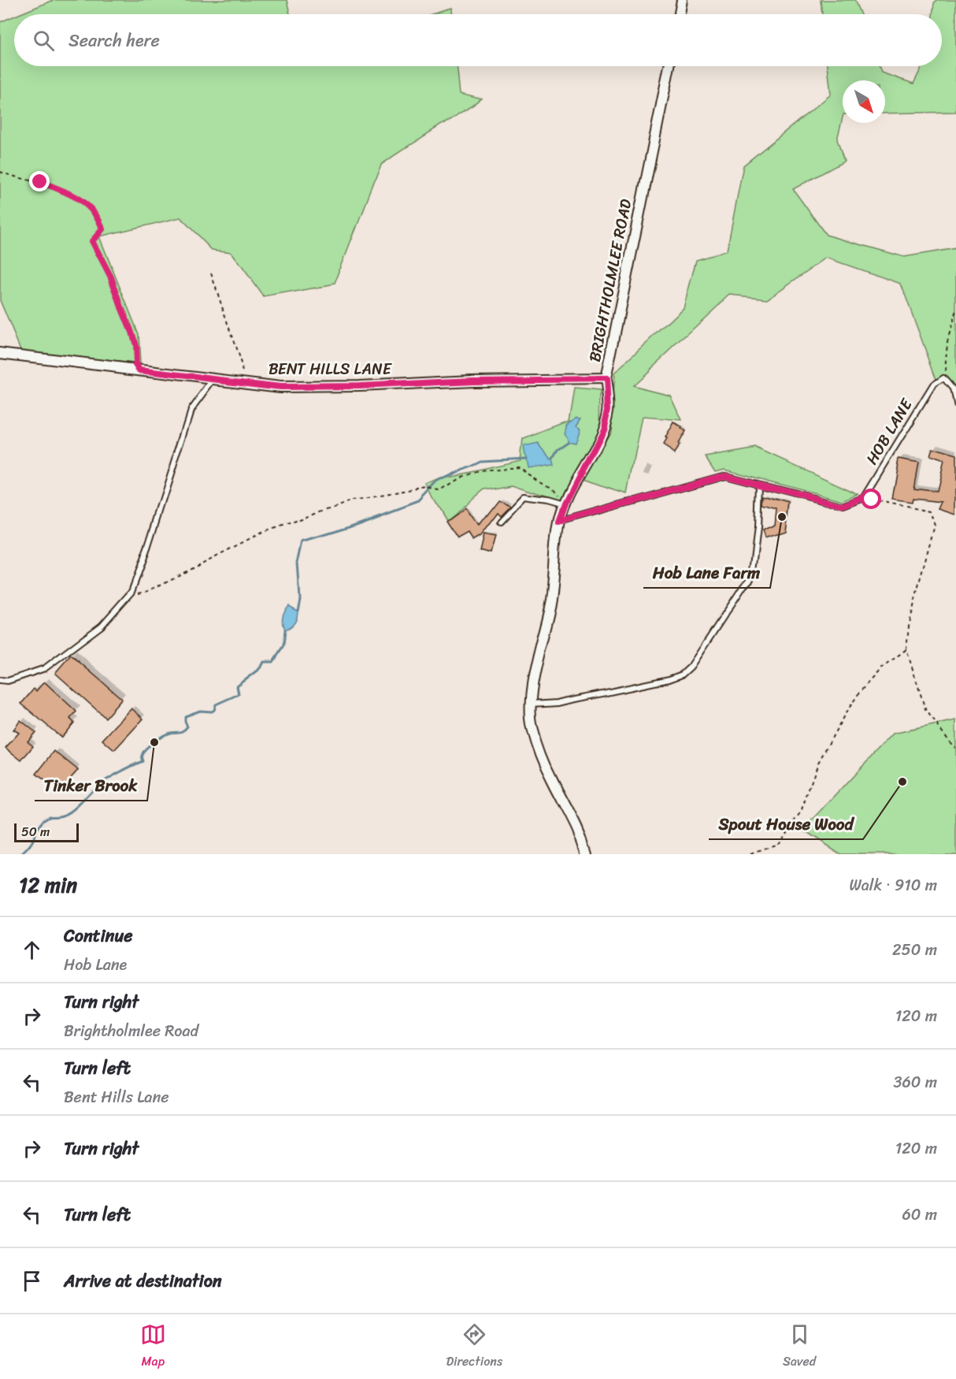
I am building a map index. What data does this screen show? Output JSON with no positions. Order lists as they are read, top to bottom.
{
  "streets": {
    "street": ["BRIGHTHOLMLEE ROAD", "BENT HILLS LANE"],
    "lane": ["HOB LANE"]
  },
  "crossings": [
    ["BRIGHTHOLMLEE ROAD", "BENT HILLS LANE"]
  ],
  "places": ["Hob Lane Farm", "Tinker Brook", "Spout House Wood"],
  "scale_bar": "50 m",
  "north": "bottom right",
  "page": {
    "search": "Search here",
    "scale": "50 m",
    "heading": ["12 min", "Walk · 910 m"],
    "list": [
      ["Continue", "Hob Lane", "250 m"],
      ["Turn right", "Brightholmlee Road", "120 m"],
      ["Turn left", "Bent Hills Lane", "360 m"],
      ["Turn right", "120 m"],
      ["Turn left", "60 m"],
      "Arrive at destination"
    ],
    "nav": ["Map", "Directions", "Saved"]
  }
}
